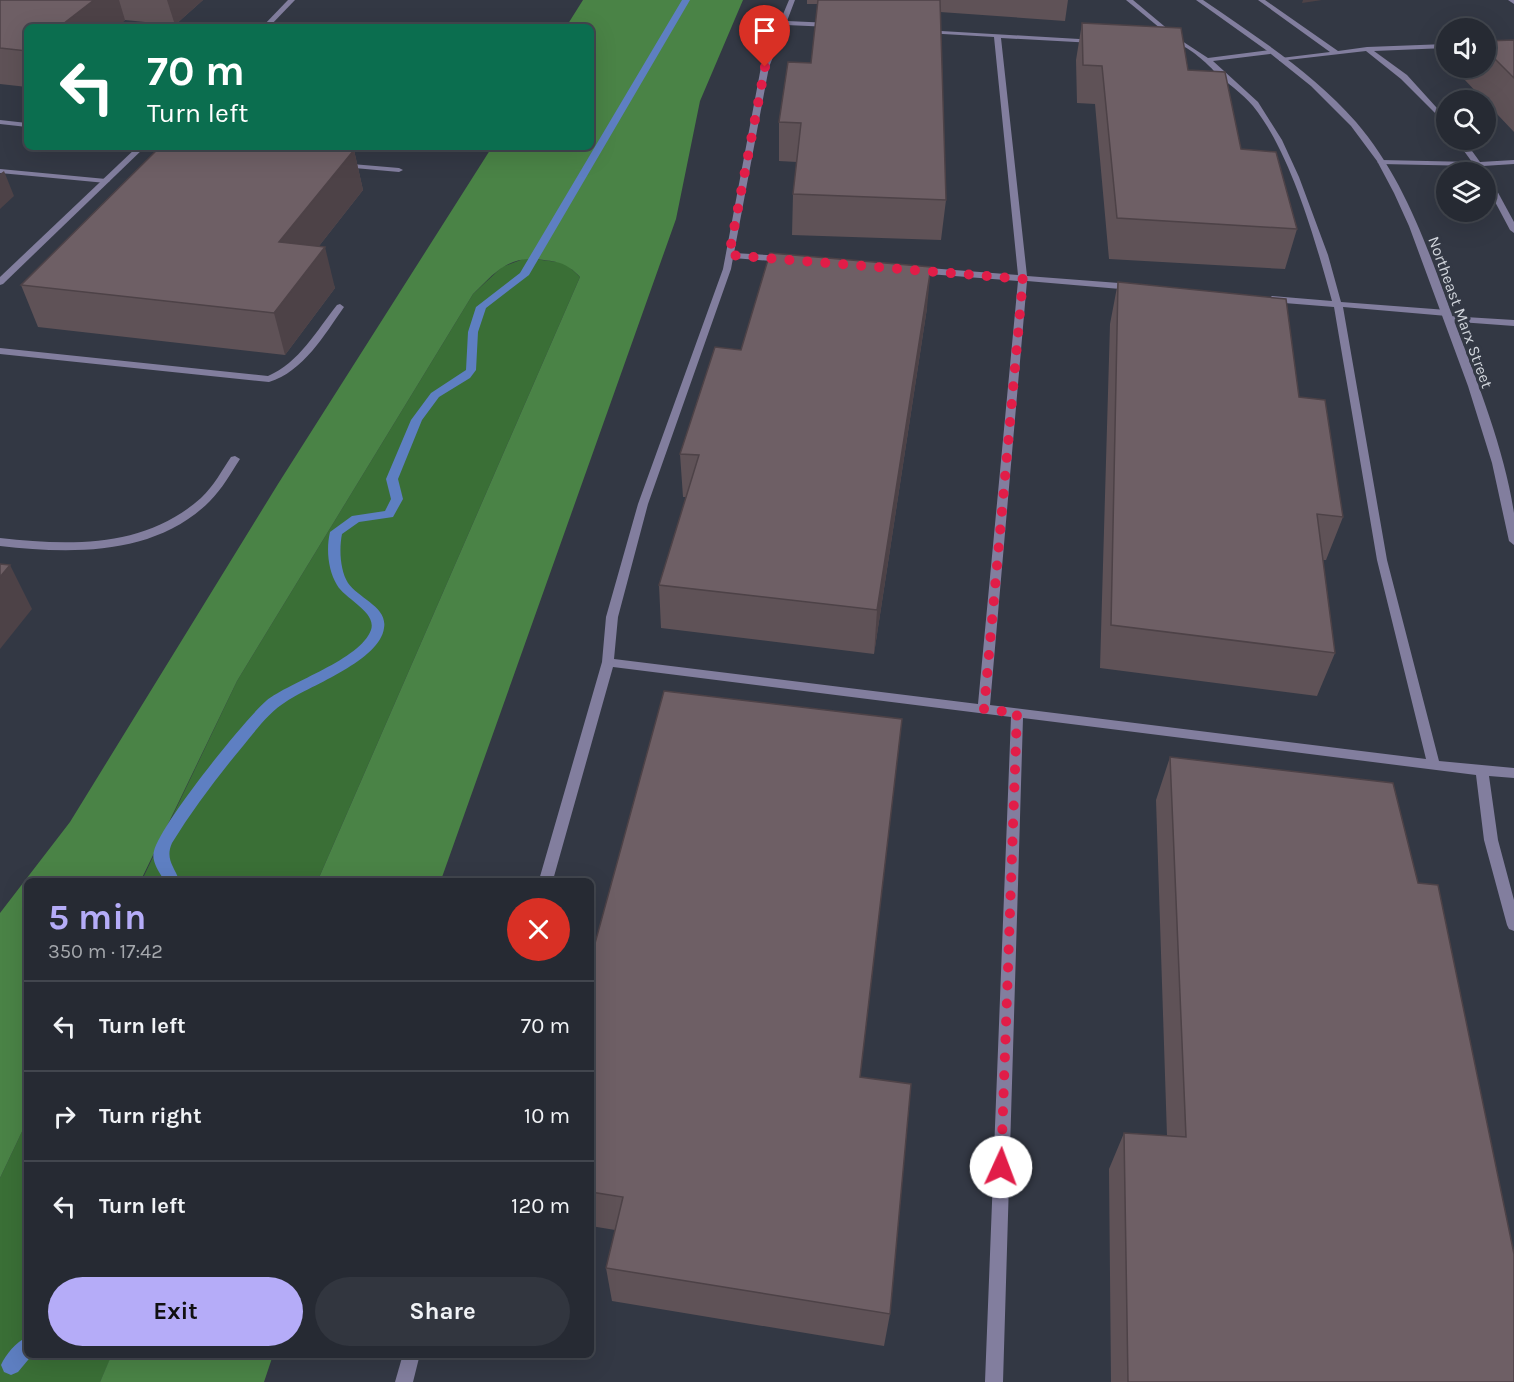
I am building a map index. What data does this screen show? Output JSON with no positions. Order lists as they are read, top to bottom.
{
  "streets": {
    "street": ["Northeast Marx Street"]
  },
  "page": {
    "turn": ["70 m", "Turn left"],
    "heading": ["5 min", "350 m · 17:42"],
    "list": [
      {
        "name": "Turn left",
        "value": "70 m"
      },
      {
        "name": "Turn right",
        "value": "10 m"
      },
      {
        "name": "Turn left",
        "value": "120 m"
      }
    ],
    "buttons": ["Exit", "Share"]
  }
}
